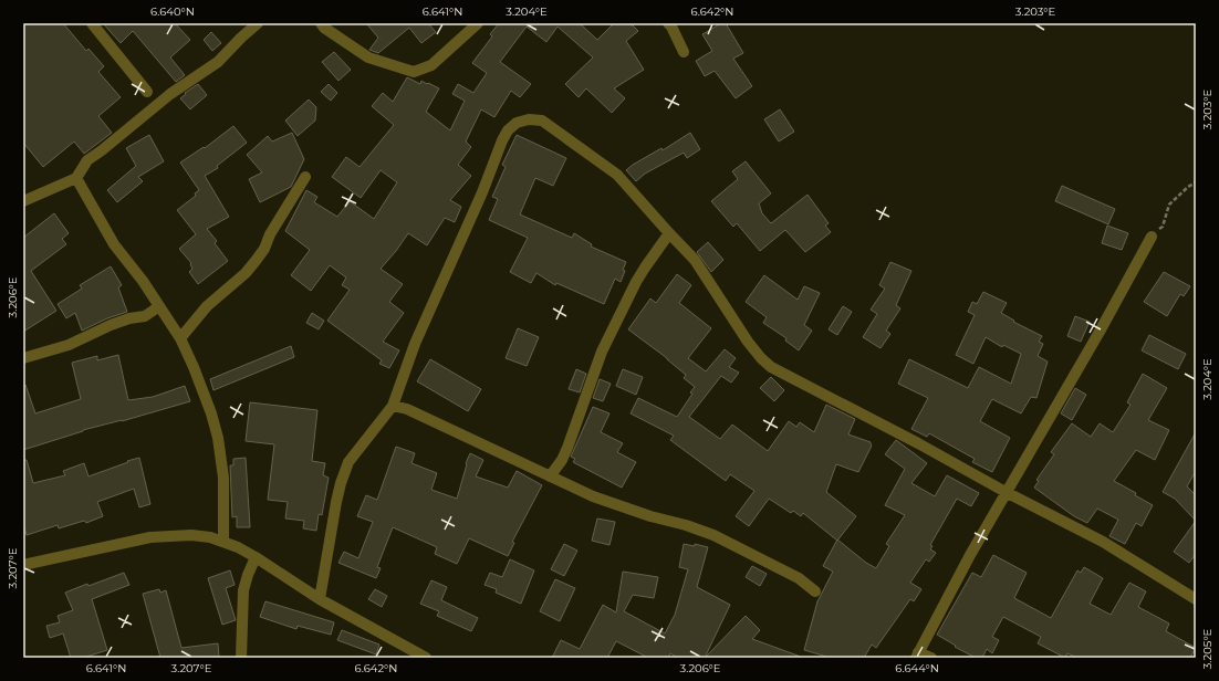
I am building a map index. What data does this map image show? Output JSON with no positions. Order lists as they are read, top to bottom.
{
  "coordinates": [
    "6.640°N",
    "6.641°N",
    "3.204°E",
    "6.642°N",
    "3.203°E",
    "3.206°E",
    "3.207°E",
    "3.205°E",
    "6.644°N"
  ]
}
